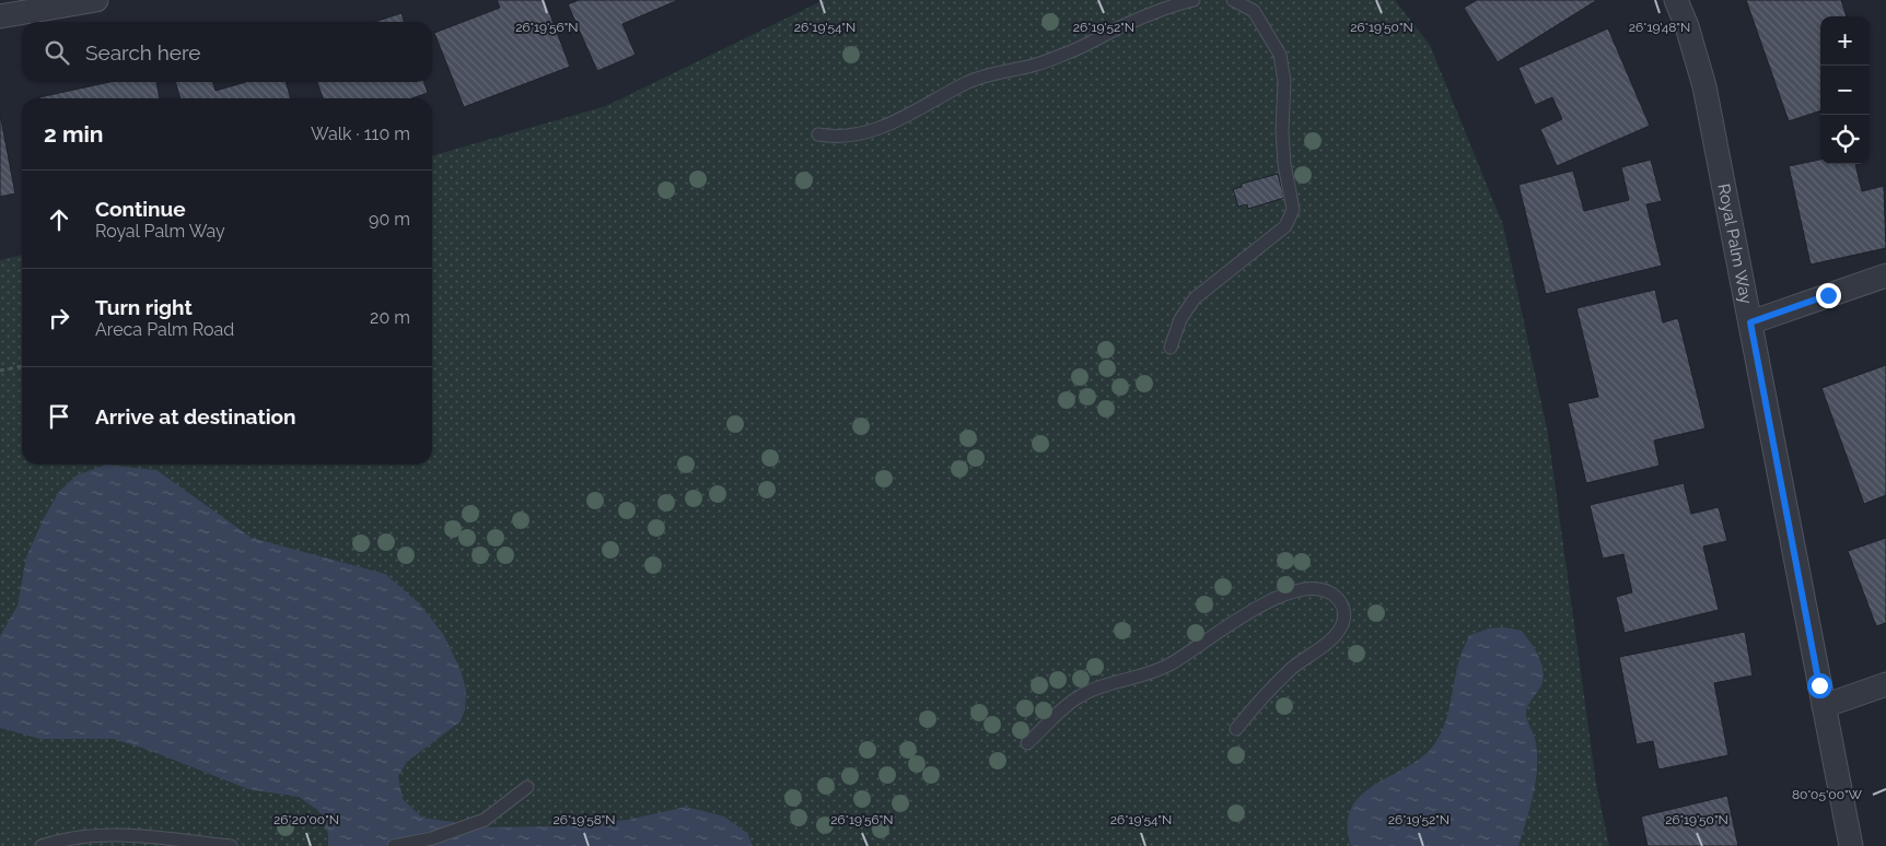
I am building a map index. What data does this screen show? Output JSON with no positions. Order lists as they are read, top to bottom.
{
  "streets": {
    "street": ["Royal Palm Way"]
  },
  "page": {
    "map_buttons": ["+", "−"],
    "search": "Search here",
    "heading": ["2 min", "Walk · 110 m"],
    "list": [
      ["Continue", "Royal Palm Way", "90 m"],
      ["Turn right", "Areca Palm Road", "20 m"],
      "Arrive at destination"
    ]
  },
  "coordinates": [
    "26°19'56\"N",
    "26°19'54\"N",
    "26°19'52\"N",
    "26°19'50\"N",
    "26°19'48\"N",
    "80°05'00\"W",
    "26°20'00\"N",
    "26°19'58\"N"
  ]
}
